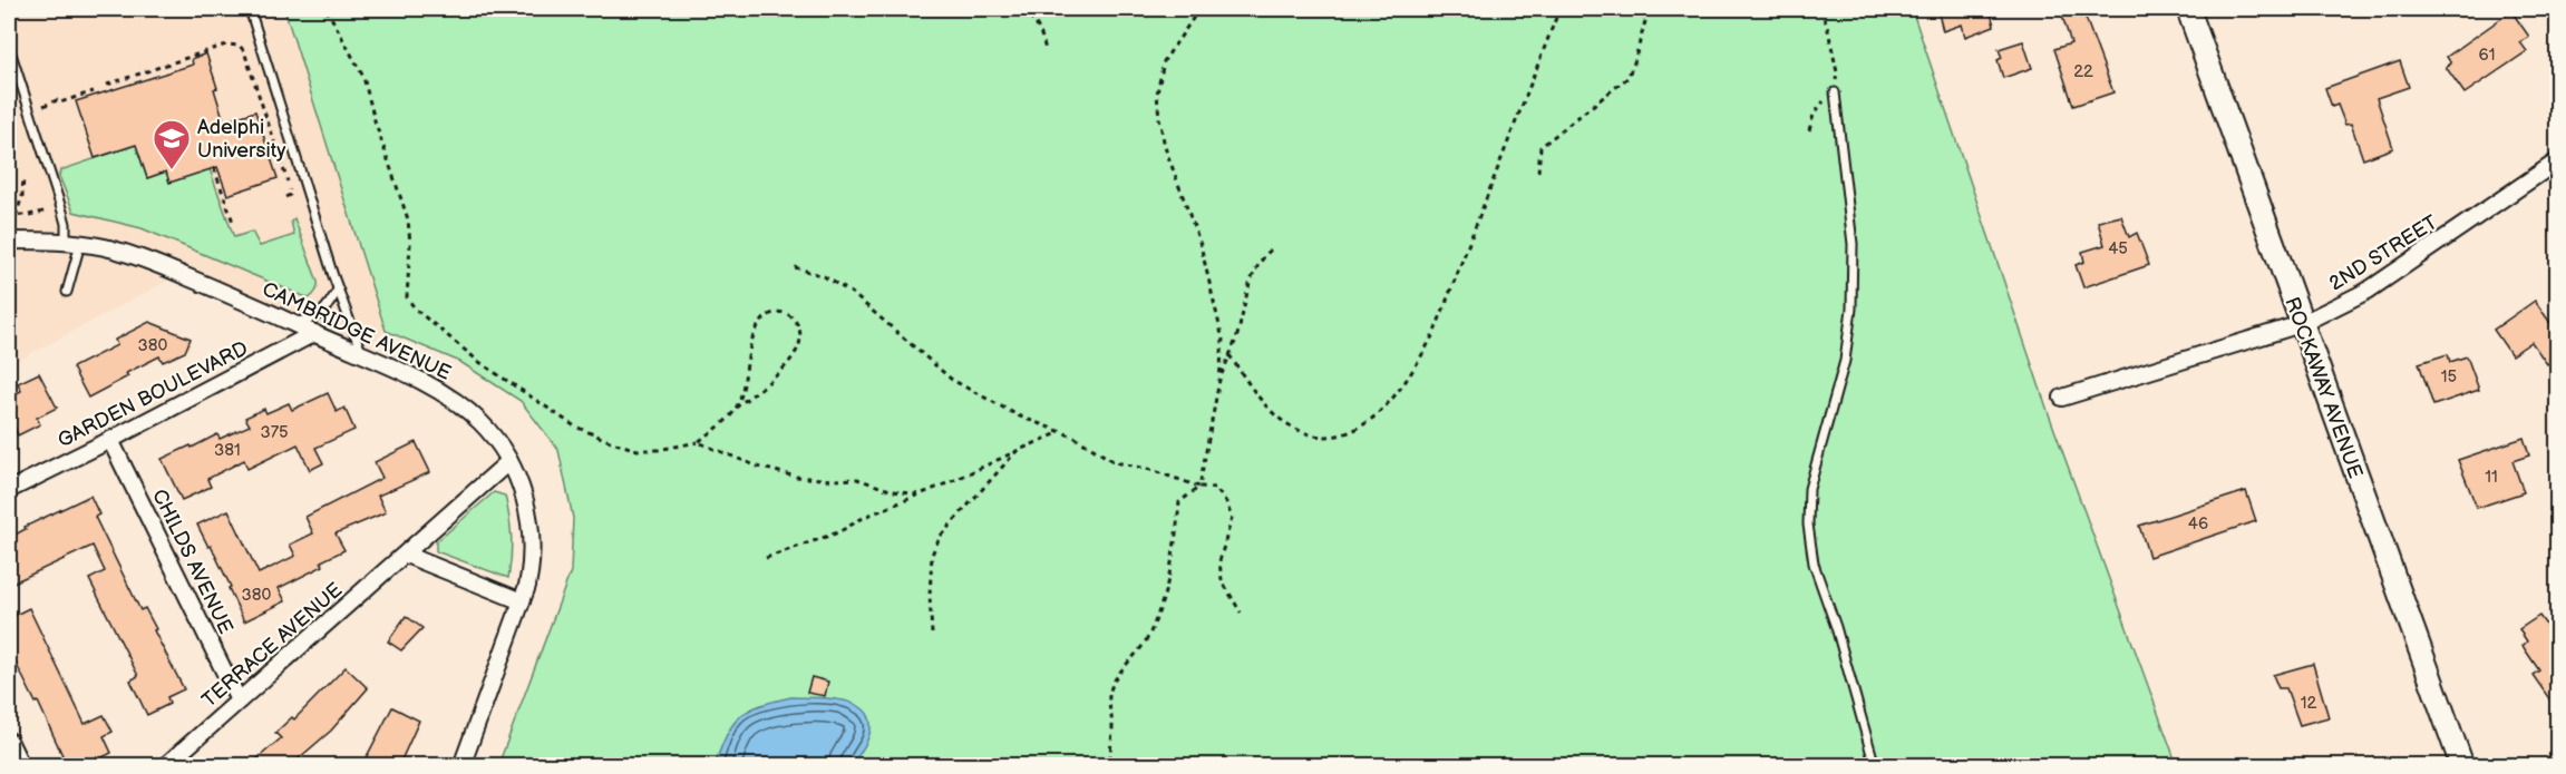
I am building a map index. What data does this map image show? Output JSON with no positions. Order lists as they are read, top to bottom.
{
  "streets": {
    "main road": ["ROCKAWAY AVENUE"],
    "street": [
      "2ND STREET",
      "CAMBRIDGE AVENUE",
      "GARDEN BOULEVARD",
      "CHILDS AVENUE",
      "TERRACE AVENUE"
    ]
  },
  "crossings": [
    ["2ND STREET", "ROCKAWAY AVENUE"],
    ["CAMBRIDGE AVENUE", "GARDEN BOULEVARD"],
    ["CAMBRIDGE AVENUE", "TERRACE AVENUE"],
    ["GARDEN BOULEVARD", "CHILDS AVENUE"],
    ["CHILDS AVENUE", "TERRACE AVENUE"]
  ],
  "places": {
    "school or university": ["Adelphi University"]
  },
  "house_numbers": [
    "61",
    "22",
    "45",
    "380",
    "15",
    "375",
    "381",
    "11",
    "46",
    "380",
    "12"
  ]
}
